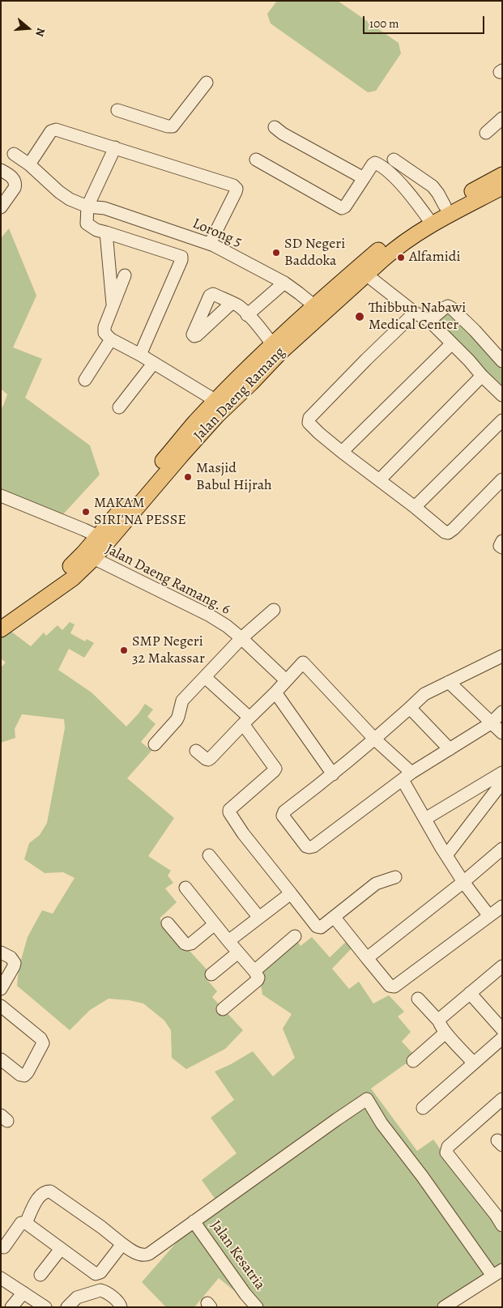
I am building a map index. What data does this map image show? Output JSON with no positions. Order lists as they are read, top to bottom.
{
  "streets": {
    "main road": ["Jalan Daeng Ramang"],
    "street": ["Lorong 5", "Jalan Daeng Ramang. 6", "Jalan Kesatria"]
  },
  "crossings": [
    ["Lorong 5", "Jalan Daeng Ramang"],
    ["Jalan Daeng Ramang", "Jalan Daeng Ramang. 6"]
  ],
  "places": [
    "SD Negeri Baddoka",
    "Alfamidi",
    "Thibbun Nabawi Medical Center",
    "Masjid Babul Hijrah",
    "MAKAM SIRI'NA PESSE",
    "SMP Negeri 32 Makassar"
  ],
  "scale_bar": "100 m",
  "north": "right"
}
